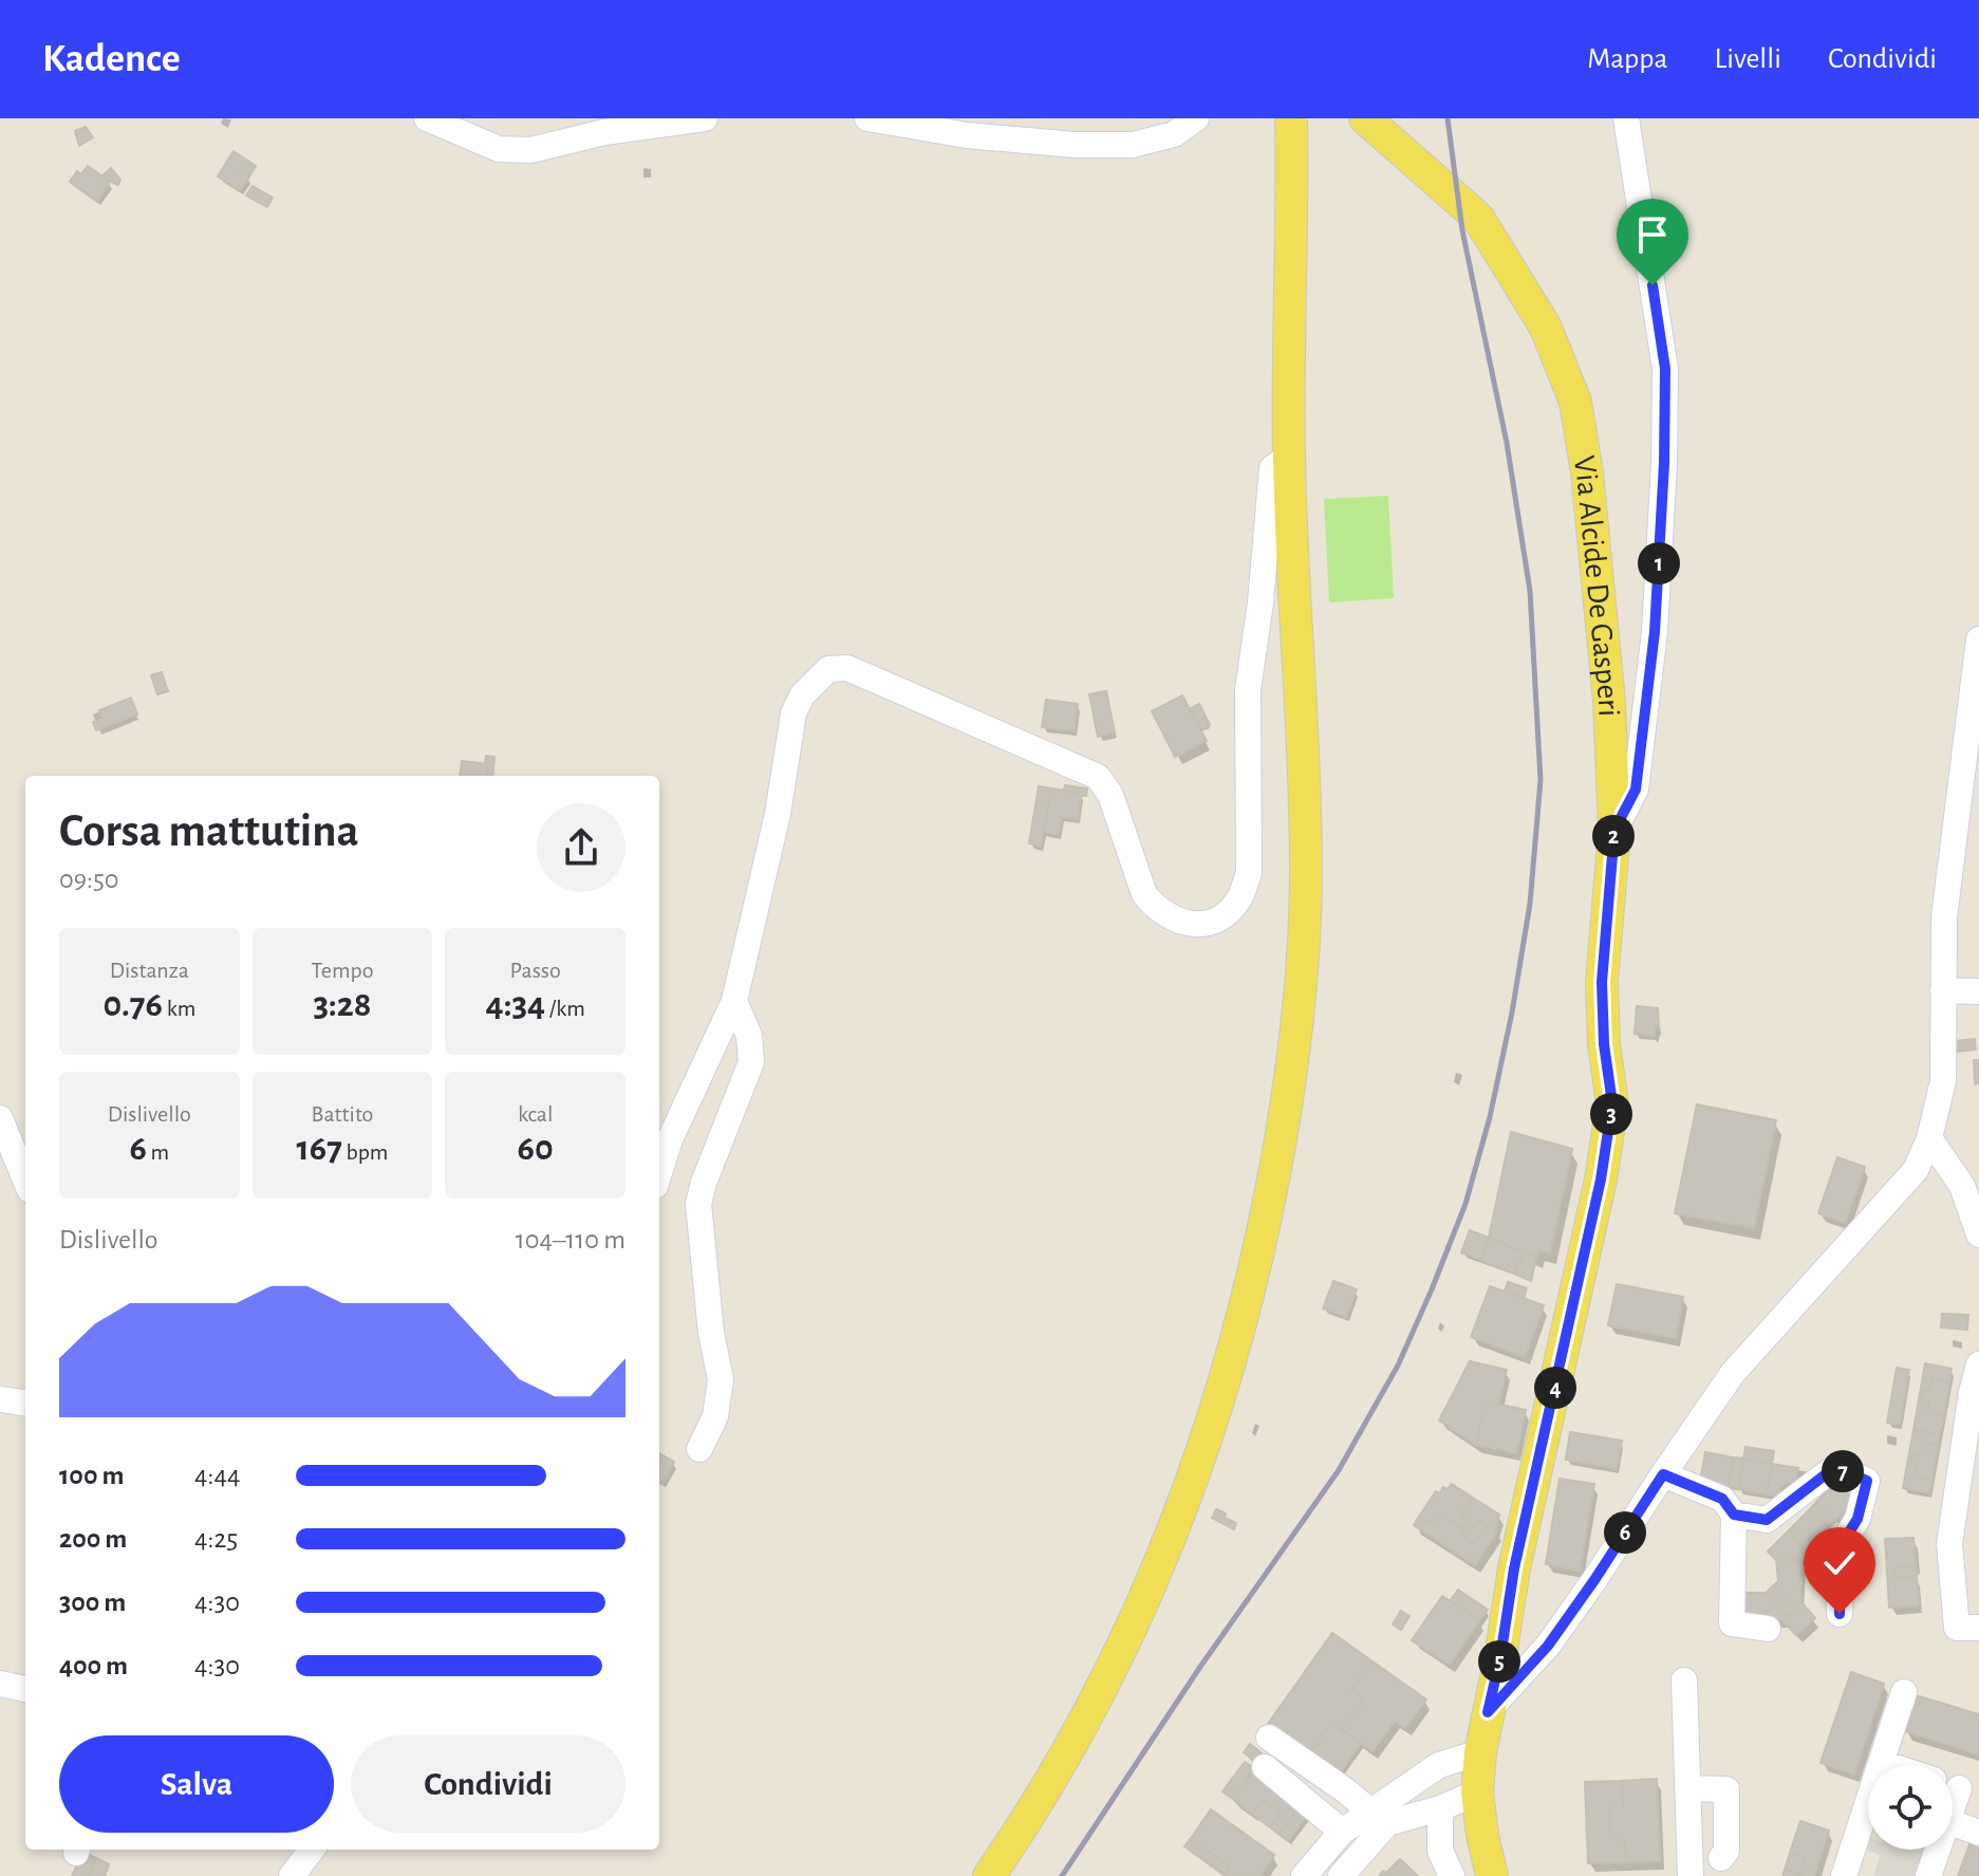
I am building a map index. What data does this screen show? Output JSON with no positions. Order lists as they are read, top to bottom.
{
  "streets": {
    "main road": ["Via Alcide De Gasperi"]
  },
  "page": {
    "header": "Kadence",
    "nav": ["Mappa", "Livelli", "Condividi"],
    "pins": [
      "1",
      "2",
      "3",
      "4",
      "7",
      "6",
      "5"
    ],
    "heading": ["Corsa mattutina", "09:50"],
    "stats": [
      ["Distanza", "0.76 km"],
      ["Tempo", "3:28"],
      ["Passo", "4:34 /km"],
      ["Dislivello", "6 m"],
      ["Battito", "167 bpm"],
      ["kcal", "60"]
    ],
    "chart": ["Dislivello", "104–110 m"],
    "list": [
      {
        "name": "100 m",
        "note": "4:44"
      },
      {
        "name": "200 m",
        "note": "4:25"
      },
      {
        "name": "300 m",
        "note": "4:30"
      },
      {
        "name": "400 m",
        "note": "4:30"
      }
    ],
    "buttons": ["Salva", "Condividi"]
  }
}
